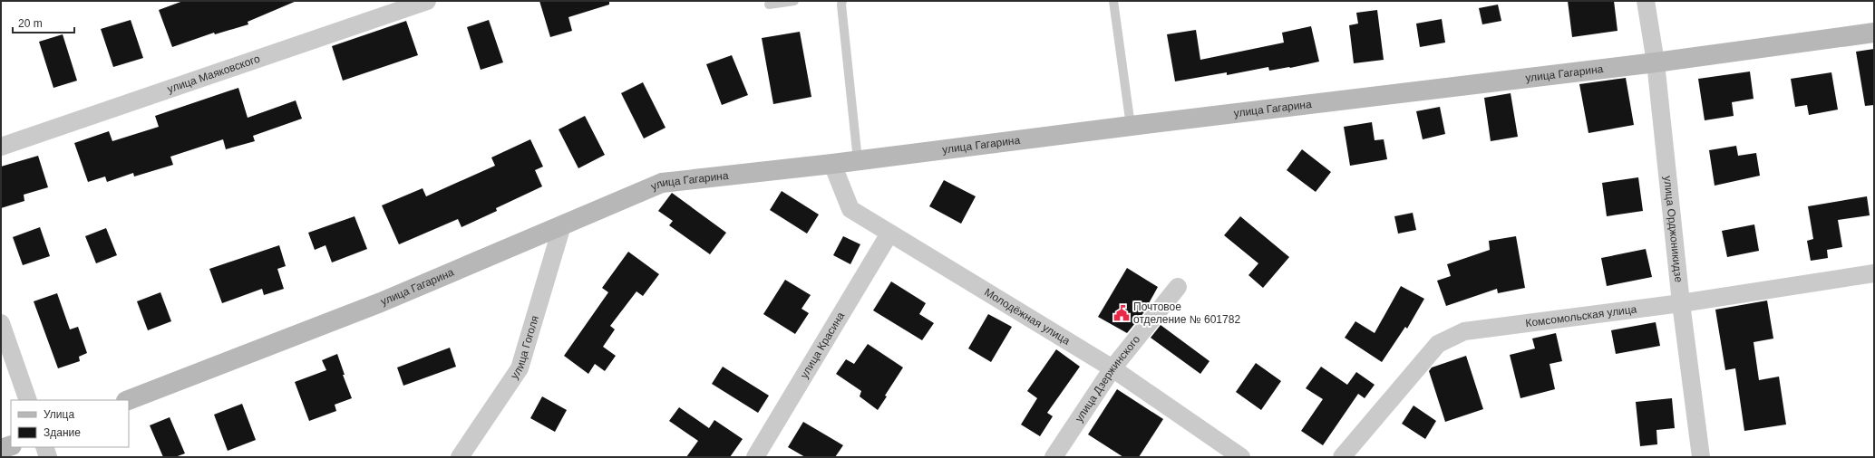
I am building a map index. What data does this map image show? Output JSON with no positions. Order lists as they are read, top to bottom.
{
  "streets": {
    "main road": ["улица Гагарина"],
    "street": [
      "улица Маяковского",
      "улица Орджоникидзе",
      "Комсомольская улица",
      "Молодёжная улица",
      "улица Красина",
      "улица Гоголя",
      "улица Дзержинского"
    ]
  },
  "crossings": [
    ["улица Гагарина", "улица Орджоникидзе"],
    ["улица Гагарина", "Молодёжная улица"],
    ["улица Гагарина", "улица Гоголя"],
    ["улица Орджоникидзе", "Комсомольская улица"],
    ["Молодёжная улица", "улица Красина"],
    ["Молодёжная улица", "улица Дзержинского"]
  ],
  "places": {
    "public building": ["Почтовое отделение № 601782"]
  },
  "legend": ["Улица", "Здание"],
  "scale_bar": "20 m"
}
